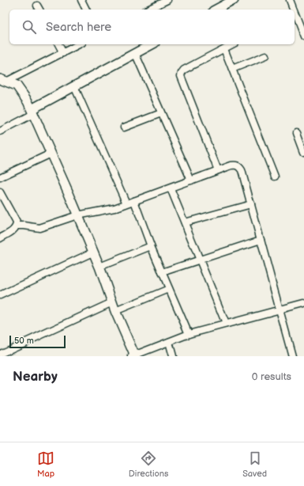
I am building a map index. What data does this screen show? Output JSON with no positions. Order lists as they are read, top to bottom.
{
  "scale_bar": "50 m",
  "page": {
    "search": "Search here",
    "scale": "50 m",
    "heading": ["Nearby", "0 results"],
    "nav": ["Map", "Directions", "Saved"]
  }
}
